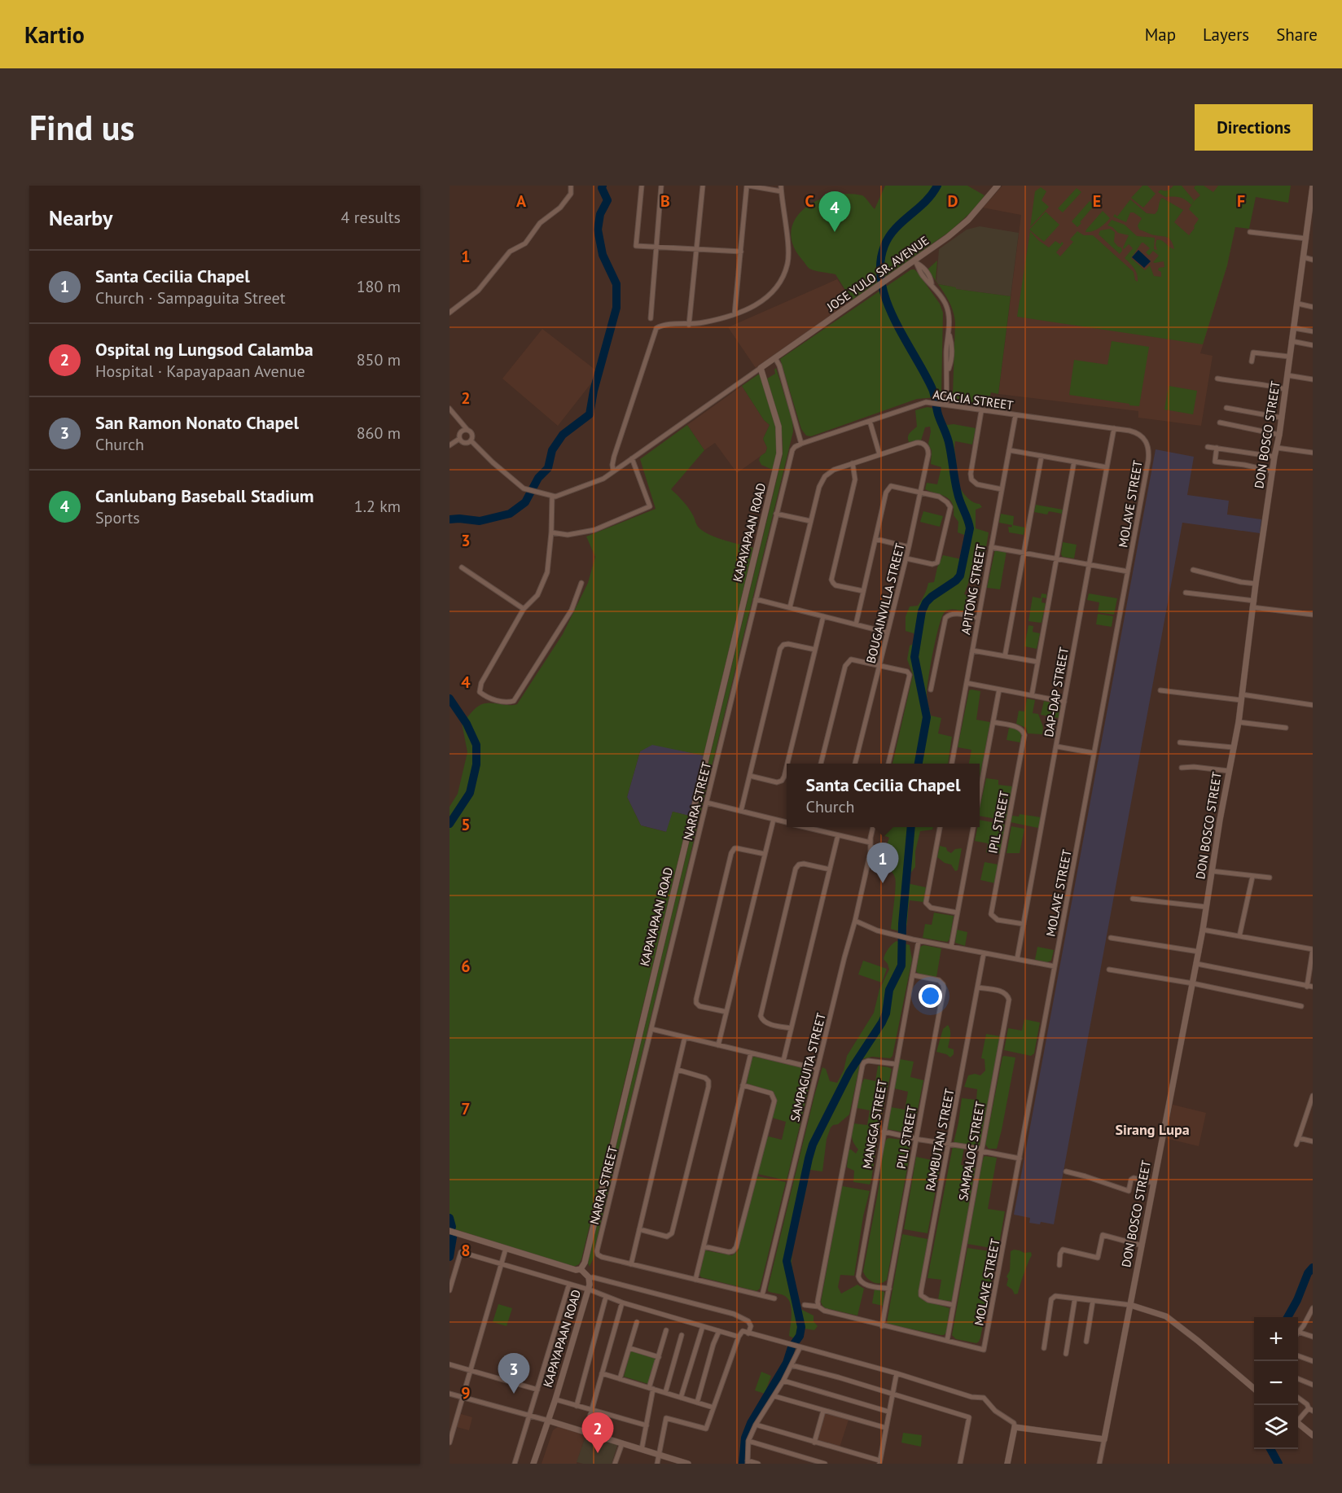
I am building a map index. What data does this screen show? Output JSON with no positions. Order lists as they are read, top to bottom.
{
  "streets": {
    "street": [
      "JOSE YULO SR. AVENUE",
      "ACACIA STREET",
      "DON BOSCO STREET",
      "MOLAVE STREET",
      "KAPAYAPAAN ROAD",
      "APITONG STREET",
      "BOUGAINVILLA STREET",
      "DAP-DAP STREET",
      "NARRA STREET",
      "IPIL STREET",
      "SAMPAGUITA STREET",
      "MANGGA STREET",
      "PILI STREET",
      "RAMBUTAN STREET",
      "SAMPALOC STREET"
    ]
  },
  "crossings": [
    ["JOSE YULO SR. AVENUE", "KAPAYAPAAN ROAD"],
    ["ACACIA STREET", "MOLAVE STREET"],
    ["ACACIA STREET", "APITONG STREET"],
    ["ACACIA STREET", "DAP-DAP STREET"],
    ["ACACIA STREET", "NARRA STREET"],
    ["MOLAVE STREET", "SAMPALOC STREET"],
    ["DAP-DAP STREET", "IPIL STREET"],
    ["MANGGA STREET", "PILI STREET"],
    ["RAMBUTAN STREET", "SAMPALOC STREET"]
  ],
  "districts": ["Sirang Lupa"],
  "page": {
    "header": "Kartio",
    "nav": ["Map", "Layers", "Share"],
    "buttons": "Directions",
    "title": "Find us",
    "heading": ["Nearby", "4 results"],
    "pins": [
      "4",
      "1",
      "3",
      "2"
    ],
    "list": [
      {
        "mark": "1",
        "name": "Santa Cecilia Chapel",
        "note": "Church · Sampaguita Street",
        "value": "180 m"
      },
      {
        "mark": "2",
        "name": "Ospital ng Lungsod Calamba",
        "note": "Hospital · Kapayapaan Avenue",
        "value": "850 m"
      },
      {
        "mark": "3",
        "name": "San Ramon Nonato Chapel",
        "note": "Church",
        "value": "860 m"
      },
      {
        "mark": "4",
        "name": "Canlubang Baseball Stadium",
        "note": "Sports",
        "value": "1.2 km"
      }
    ],
    "popup": ["Santa Cecilia Chapel", "Church"],
    "map_buttons": ["+", "−"]
  },
  "grid": {
    "columns": [
      "A",
      "B",
      "C",
      "D",
      "E",
      "F"
    ],
    "rows": [
      "1",
      "2",
      "3",
      "4",
      "5",
      "6",
      "7",
      "8",
      "9"
    ]
  }
}
